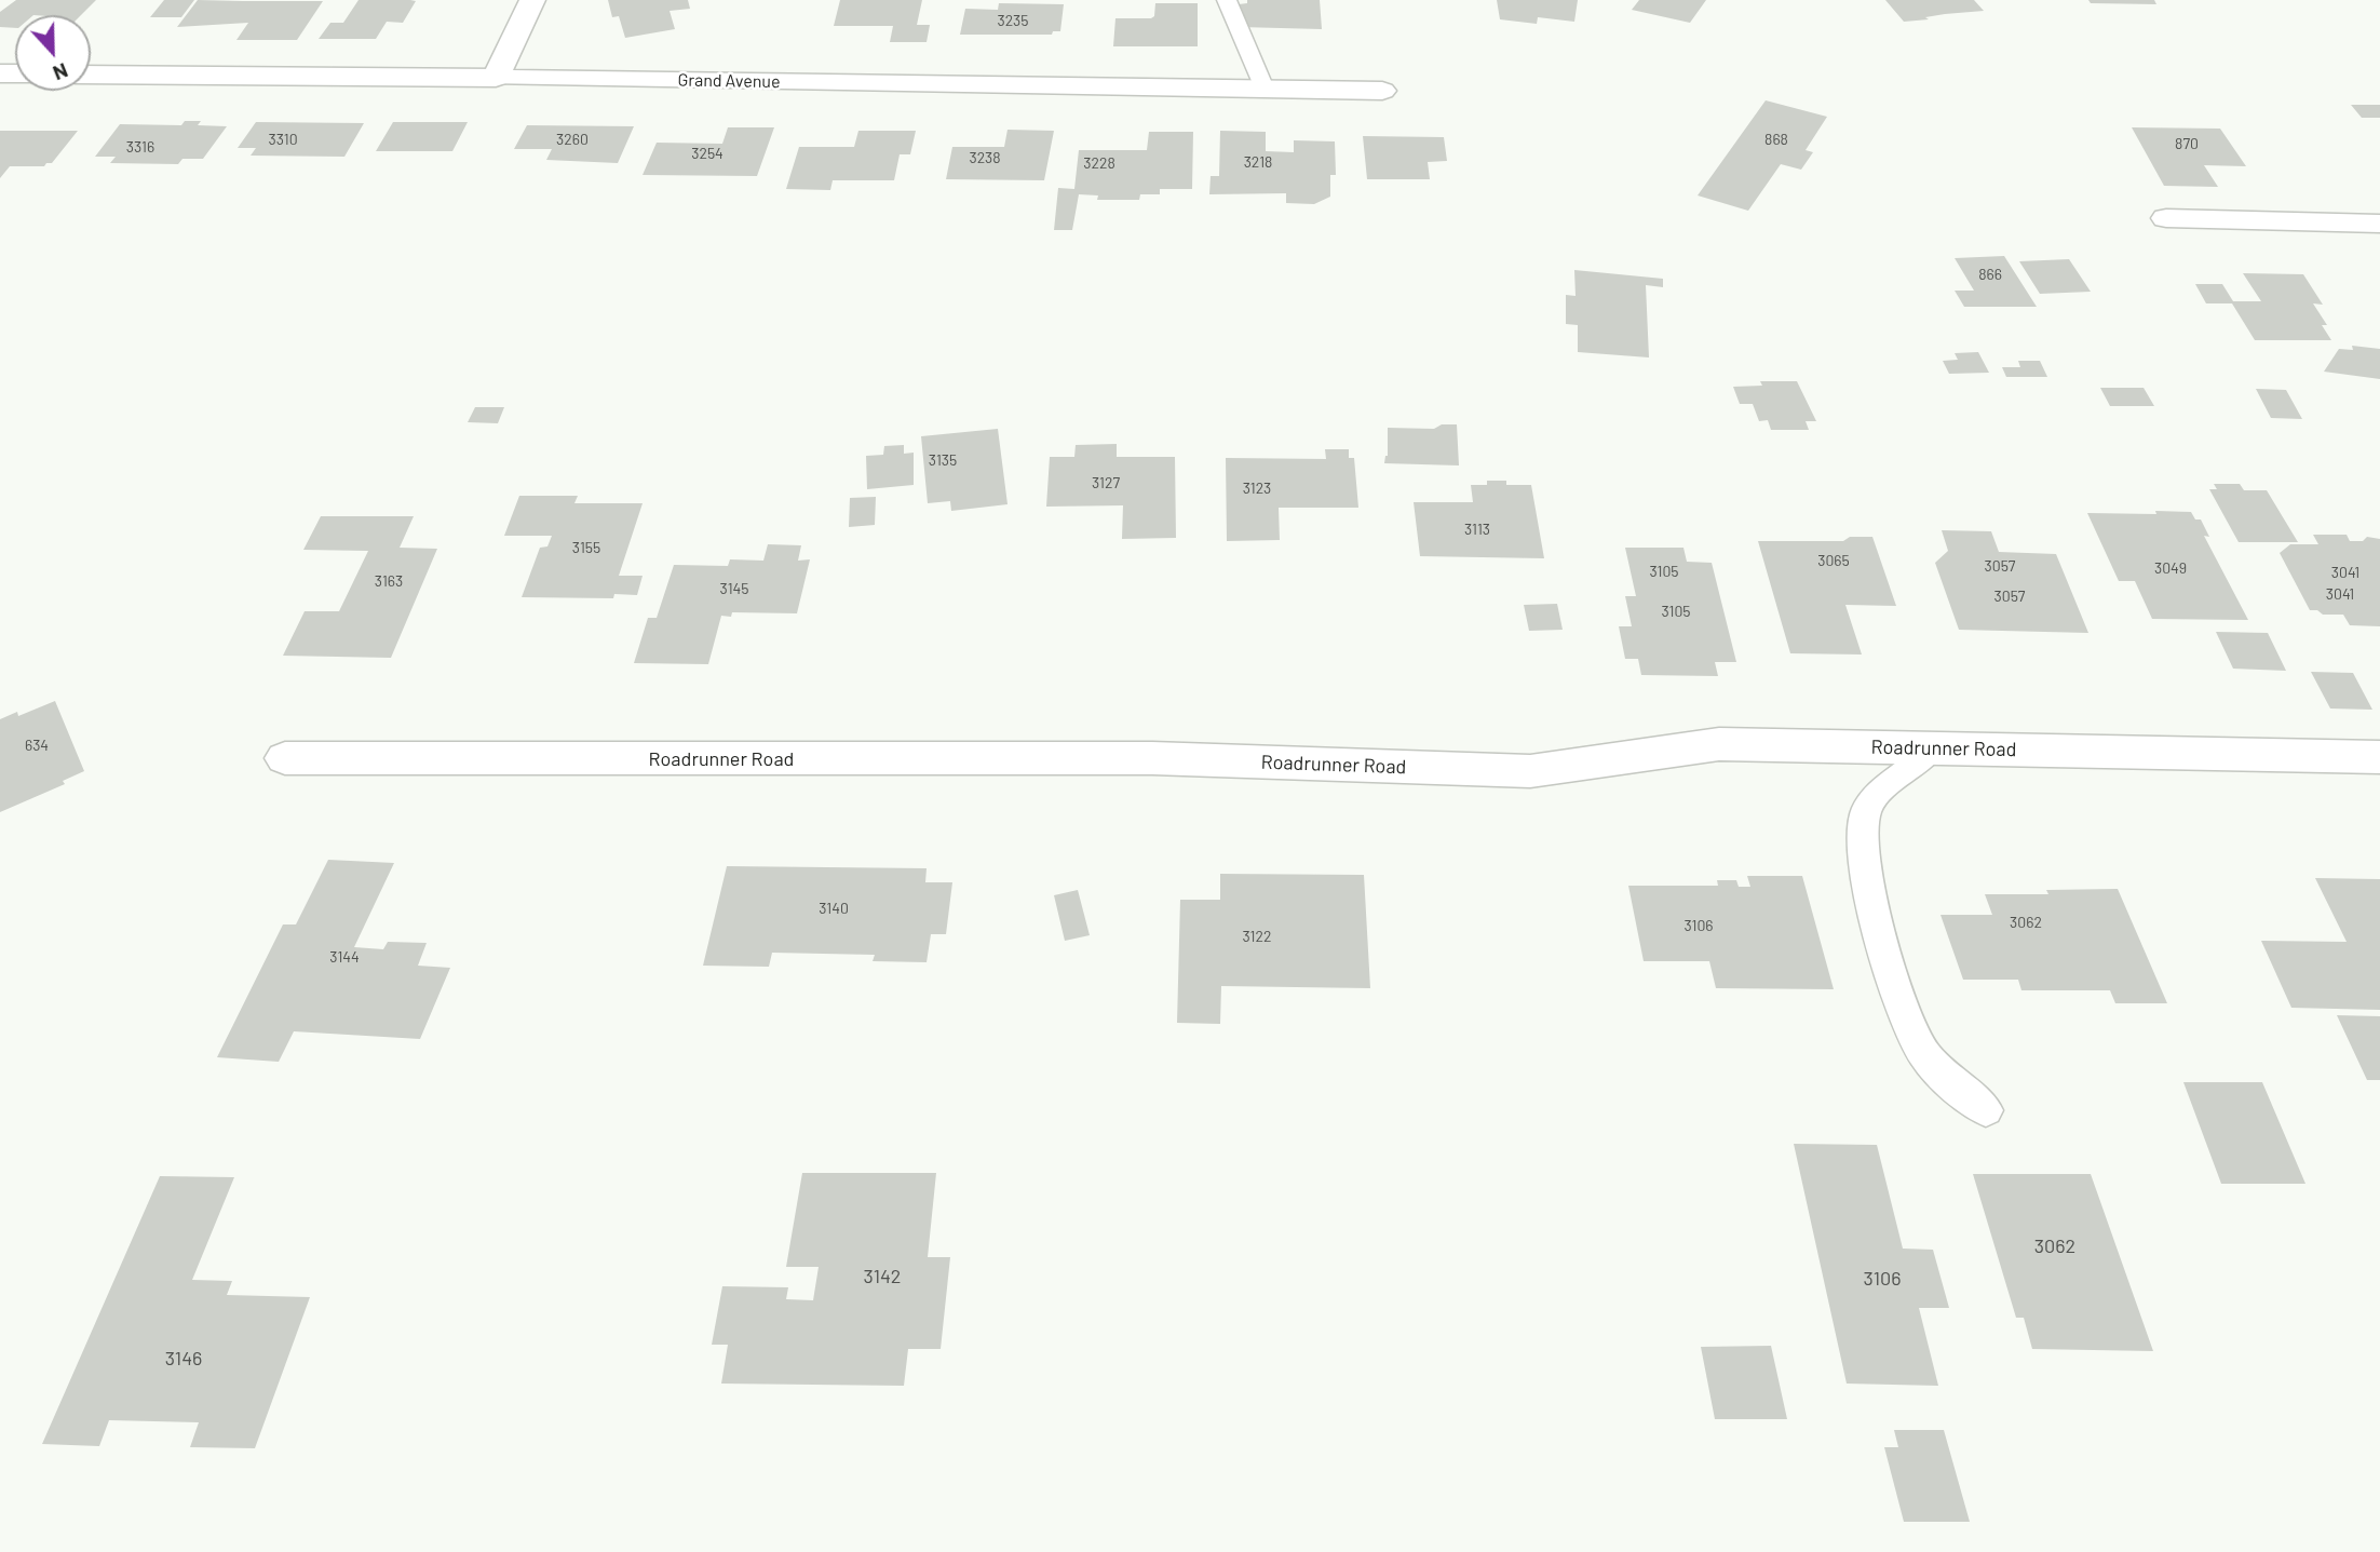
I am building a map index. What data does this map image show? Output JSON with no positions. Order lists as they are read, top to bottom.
{
  "streets": {
    "street": ["Grand Avenue", "Roadrunner Road"]
  },
  "house_numbers": [
    "3235",
    "3310",
    "3260",
    "868",
    "870",
    "3316",
    "3254",
    "3238",
    "3218",
    "3228",
    "866",
    "3135",
    "3127",
    "3123",
    "3113",
    "3155",
    "3065",
    "3057",
    "3049",
    "3105",
    "3041",
    "3163",
    "3145",
    "3041",
    "3057",
    "3105",
    "634",
    "3140",
    "3062",
    "3106",
    "3122",
    "3144",
    "3062",
    "3142",
    "3106",
    "3146"
  ],
  "north": "bottom"
}
